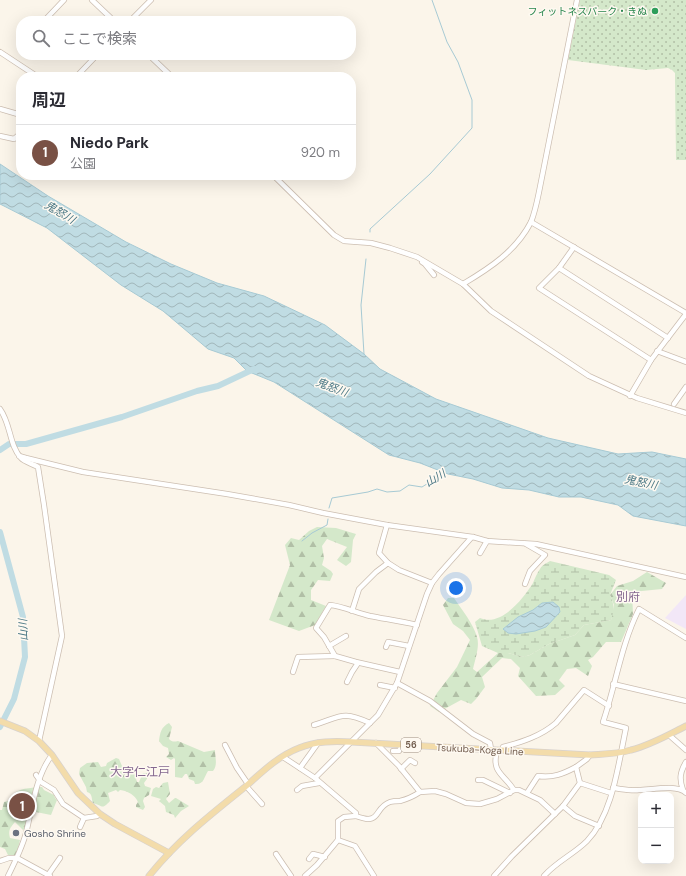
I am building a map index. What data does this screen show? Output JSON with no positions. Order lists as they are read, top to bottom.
{
  "streets": {
    "main road": ["56", "Tsukuba-Koga Line"]
  },
  "districts": ["別府", "大字仁江戸"],
  "water": ["鬼怒川", "山川"],
  "places": ["フィットネスパーク・きぬ", "Gosho Shrine"],
  "page": {
    "search": "ここで検索",
    "heading": "周辺",
    "list": [
      {
        "mark": "1",
        "name": "Niedo Park",
        "note": "公園",
        "value": "920 m"
      }
    ],
    "pins": "1",
    "map_buttons": ["+", "−"]
  }
}
